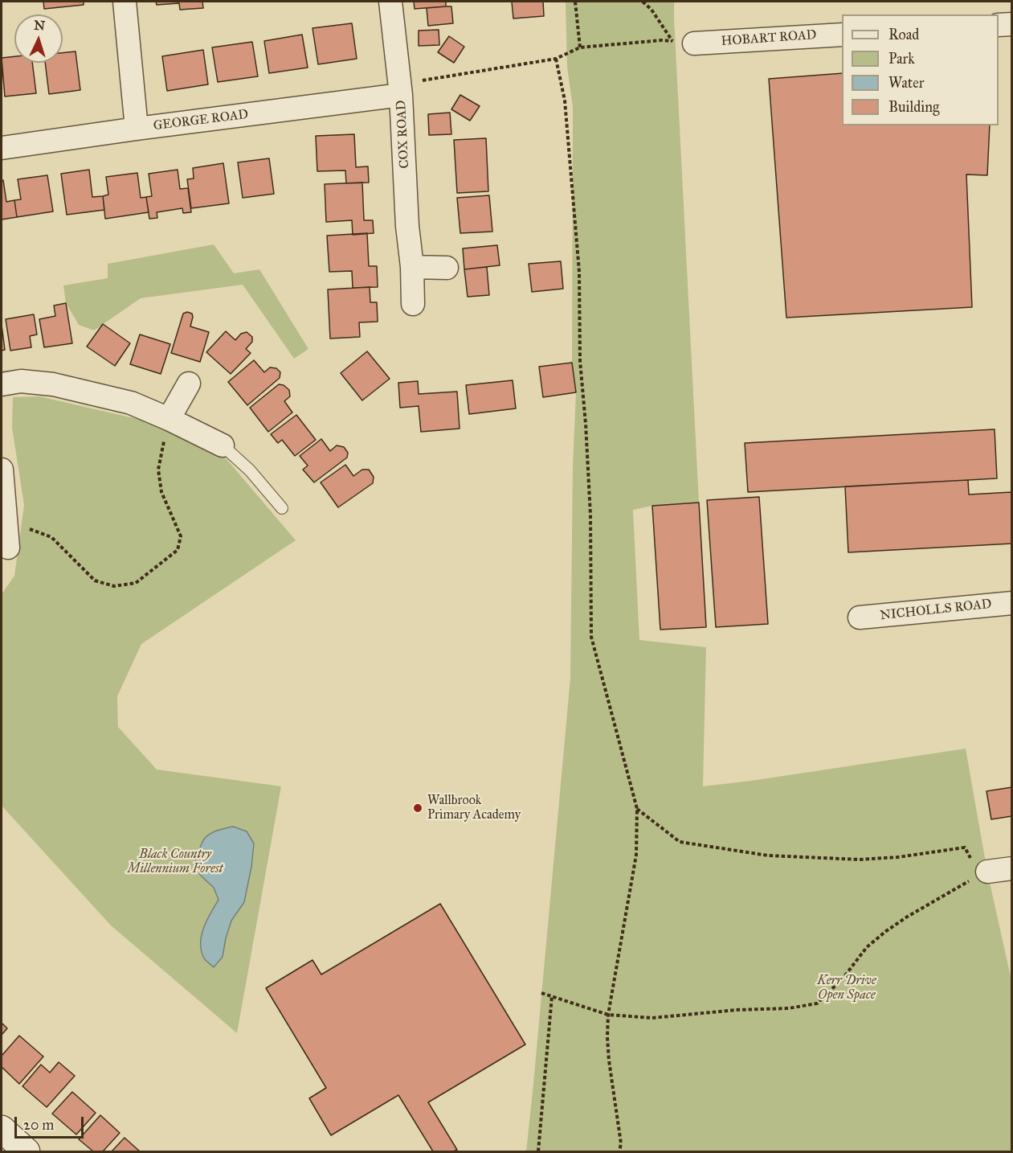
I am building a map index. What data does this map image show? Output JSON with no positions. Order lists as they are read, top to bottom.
{
  "streets": {
    "street": [
      "HOBART ROAD",
      "GEORGE ROAD",
      "COX ROAD",
      "NICHOLLS ROAD"
    ]
  },
  "crossings": [
    ["GEORGE ROAD", "COX ROAD"]
  ],
  "parks": ["Black Country Millennium Forest", "Kerr Drive Open Space"],
  "places": ["Wallbrook Primary Academy"],
  "legend": [
    "Road",
    "Park",
    "Water",
    "Building"
  ],
  "scale_bar": "20 m",
  "north": "top"
}
